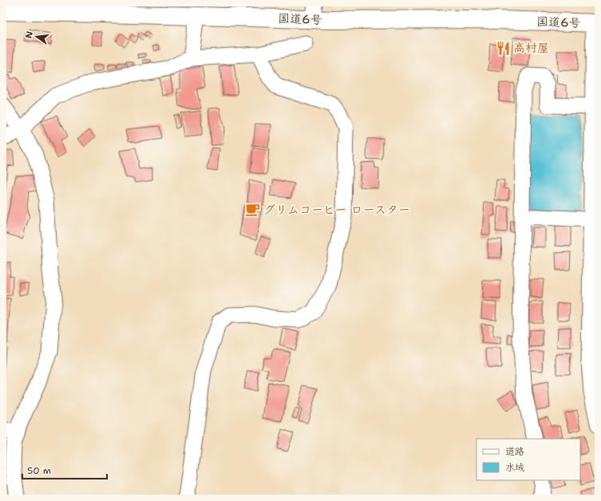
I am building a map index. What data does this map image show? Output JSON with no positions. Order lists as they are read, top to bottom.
{
  "streets": {
    "highway": ["国道6号"]
  },
  "places": {
    "restaurant": ["高村屋"],
    "cafe": ["グリムコーヒー ロースター"]
  },
  "legend": ["道路", "水域"],
  "scale_bar": "50 m",
  "north": "left"
}
